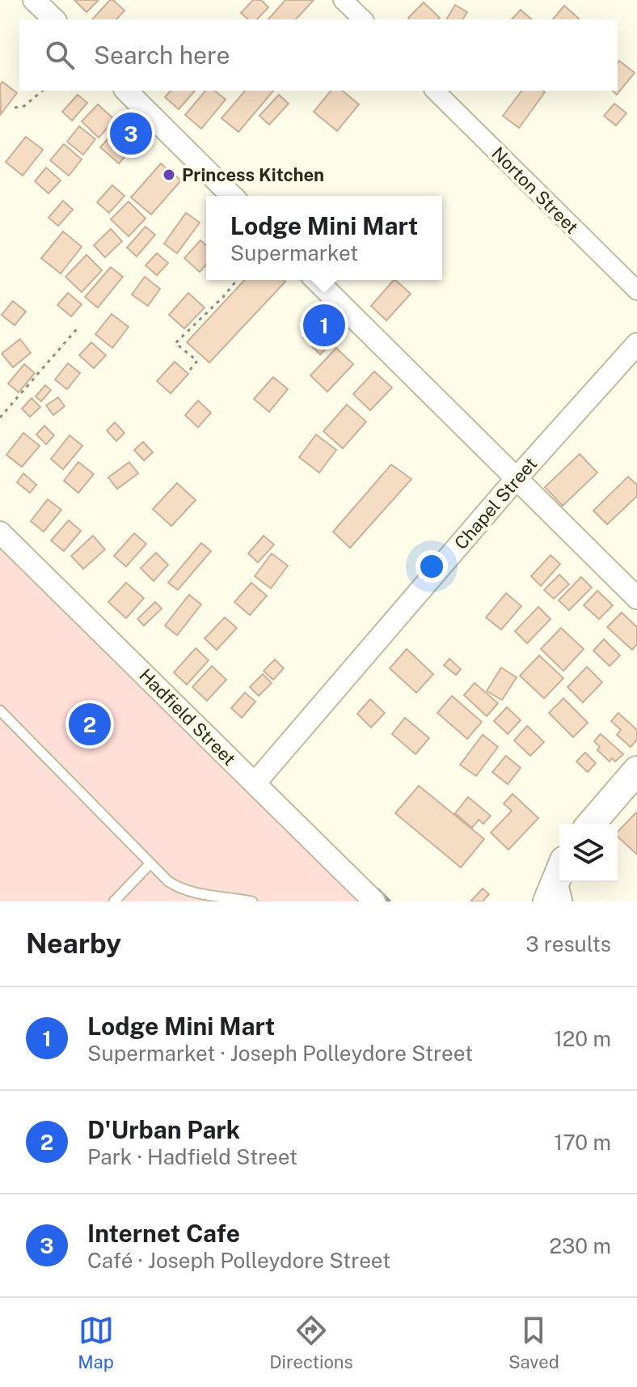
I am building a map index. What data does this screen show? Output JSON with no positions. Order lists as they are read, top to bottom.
{
  "streets": {
    "street": ["Norton Street", "Chapel Street", "Hadfield Street"]
  },
  "crossings": [
    ["Chapel Street", "Hadfield Street"]
  ],
  "places": ["Princess Kitchen"],
  "page": {
    "search": "Search here",
    "pins": ["3", "1", "2"],
    "popup": ["Lodge Mini Mart", "Supermarket"],
    "heading": ["Nearby", "3 results"],
    "list": [
      {
        "mark": "1",
        "name": "Lodge Mini Mart",
        "note": "Supermarket · Joseph Polleydore Street",
        "value": "120 m"
      },
      {
        "mark": "2",
        "name": "D'Urban Park",
        "note": "Park · Hadfield Street",
        "value": "170 m"
      },
      {
        "mark": "3",
        "name": "Internet Cafe",
        "note": "Café · Joseph Polleydore Street",
        "value": "230 m"
      }
    ],
    "nav": ["Map", "Directions", "Saved"]
  }
}
